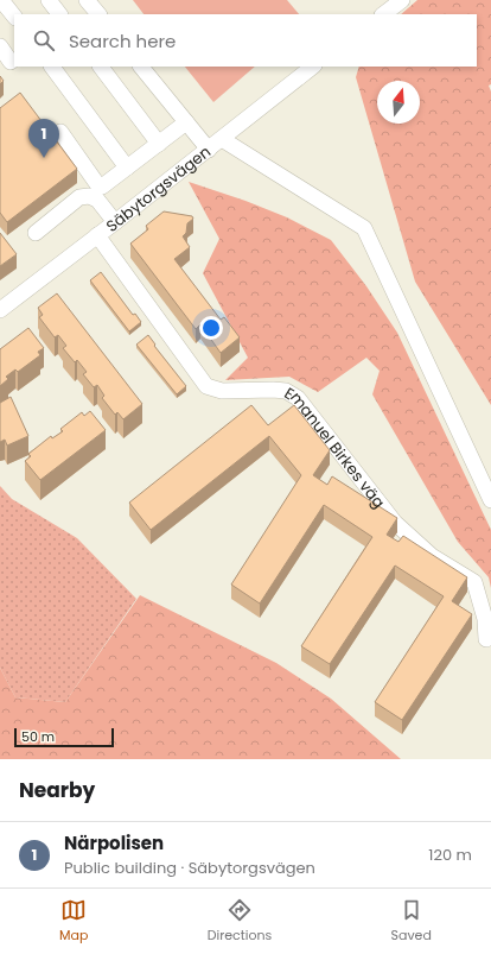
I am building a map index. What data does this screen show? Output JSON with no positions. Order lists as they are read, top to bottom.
{
  "streets": {
    "street": ["Säbytorgsvägen", "Emanuel Birkes väg"]
  },
  "crossings": [
    ["Säbytorgsvägen", "Emanuel Birkes väg"]
  ],
  "scale_bar": "50 m",
  "north": "top",
  "page": {
    "search": "Search here",
    "pins": "1",
    "scale": "50 m",
    "heading": "Nearby",
    "list": [
      {
        "mark": "1",
        "name": "Närpolisen",
        "note": "Public building · Säbytorgsvägen",
        "value": "120 m"
      }
    ],
    "nav": ["Map", "Directions", "Saved"]
  }
}
